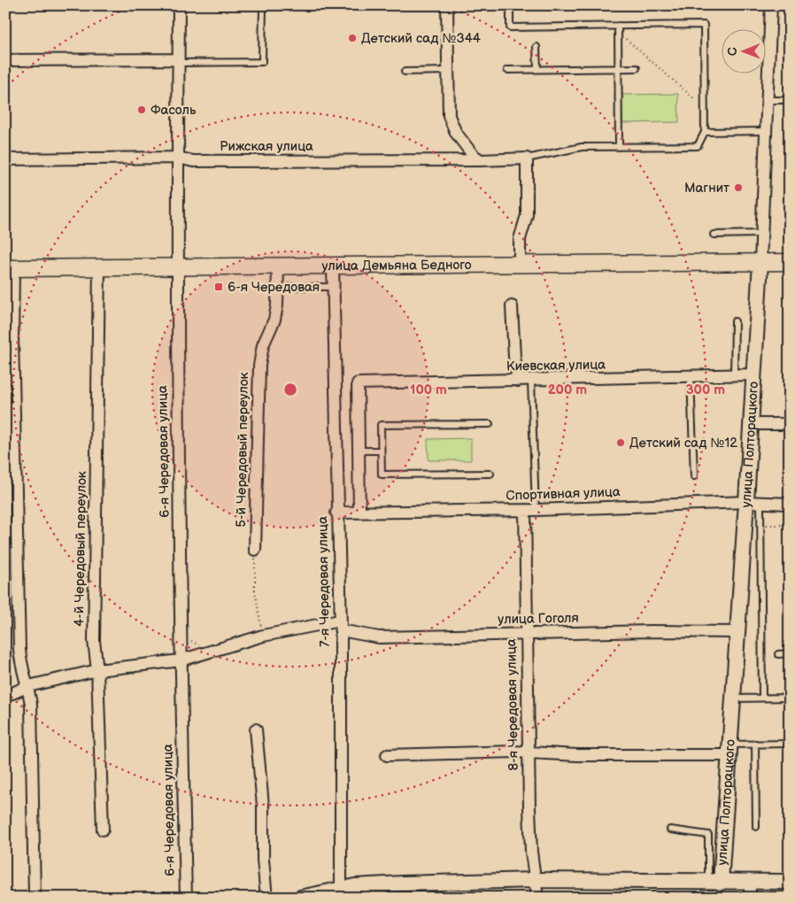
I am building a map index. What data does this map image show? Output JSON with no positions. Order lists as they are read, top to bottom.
{
  "streets": {
    "main road": ["улица Демьяна Бедного"],
    "street": [
      "Рижская улица",
      "Киевская улица",
      "улица Полторацкого",
      "5-й Чередовый переулок",
      "6-я Чередовая улица",
      "Спортивная улица",
      "4-й Чередовый переулок",
      "7-я Чередовая улица",
      "улица Гоголя",
      "8-я Чередовая улица"
    ]
  },
  "crossings": [
    ["Рижская улица", "6-я Чередовая улица"],
    ["улица Демьяна Бедного", "улица Полторацкого"],
    ["улица Демьяна Бедного", "5-й Чередовый переулок"],
    ["улица Демьяна Бедного", "6-я Чередовая улица"],
    ["улица Демьяна Бедного", "4-й Чередовый переулок"],
    ["улица Демьяна Бедного", "7-я Чередовая улица"],
    ["Киевская улица", "улица Полторацкого"],
    ["улица Полторацкого", "Спортивная улица"],
    ["улица Полторацкого", "улица Гоголя"],
    ["6-я Чередовая улица", "улица Гоголя"],
    ["Спортивная улица", "7-я Чередовая улица"],
    ["Спортивная улица", "8-я Чередовая улица"],
    ["4-й Чередовый переулок", "улица Гоголя"],
    ["7-я Чередовая улица", "улица Гоголя"],
    ["улица Гоголя", "8-я Чередовая улица"]
  ],
  "places": {
    "other": [
      "Детский сад №344",
      "Фасоль",
      "Магнит",
      "Детский сад №12"
    ],
    "transit": ["6-я Чередовая"]
  },
  "north": "left",
  "rings": ["100 m", "200 m", "300 m"]
}
